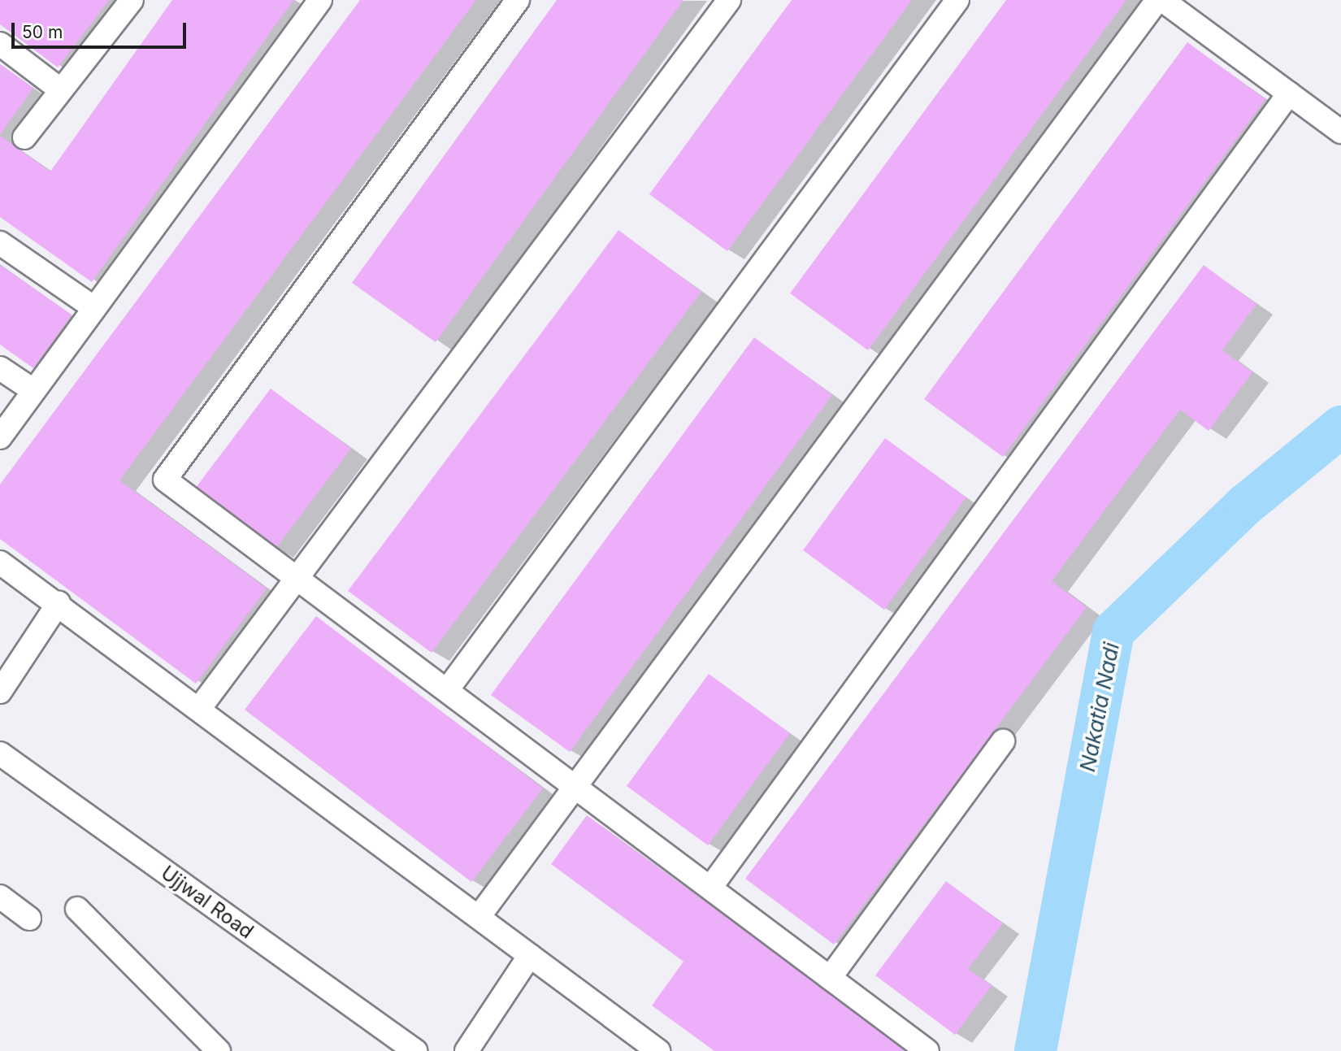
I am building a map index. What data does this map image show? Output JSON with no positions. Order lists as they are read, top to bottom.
{
  "streets": {
    "street": ["Ujjwal Road"]
  },
  "water": ["Nakatia Nadi"],
  "scale_bar": "50 m"
}
